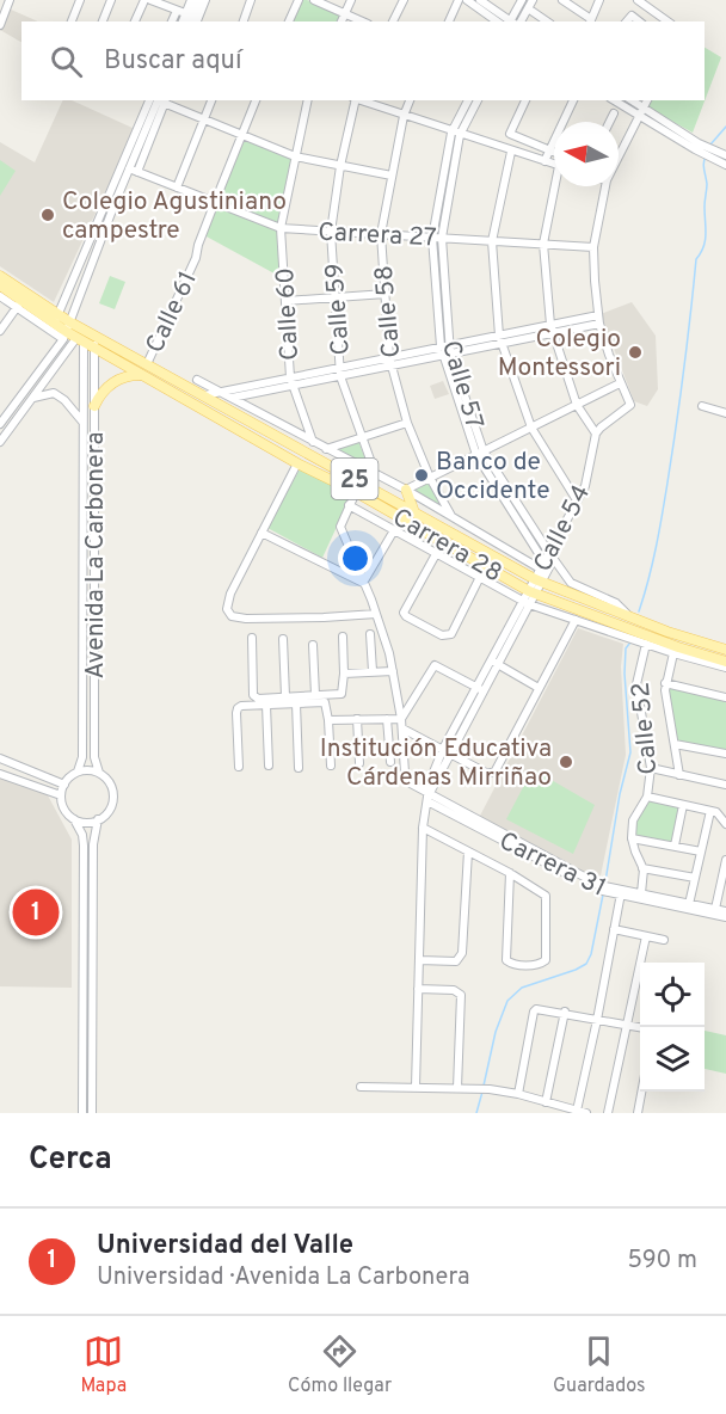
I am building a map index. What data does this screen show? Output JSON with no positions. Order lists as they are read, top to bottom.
{
  "streets": {
    "main road": ["25", "Carrera 28"],
    "street": [
      "Carrera 27",
      "Calle 59",
      "Calle 61",
      "Calle 58",
      "Calle 60",
      "Calle 57",
      "Calle 54",
      "Avenida La Carbonera",
      "Calle 52",
      "Carrera 31"
    ]
  },
  "crossings": [
    ["Carrera 27", "Calle 59"],
    ["Carrera 27", "Calle 61"],
    ["Carrera 27", "Calle 58"],
    ["Carrera 27", "Calle 60"],
    ["Carrera 27", "Calle 57"],
    ["Calle 59", "Carrera 28"],
    ["Calle 61", "Carrera 28"],
    ["Calle 58", "Carrera 28"],
    ["Calle 60", "Carrera 28"],
    ["Calle 57", "Calle 54"],
    ["Calle 57", "Carrera 28"],
    ["Calle 54", "Carrera 28"],
    ["Calle 54", "Carrera 31"],
    ["Carrera 28", "Avenida La Carbonera"],
    ["Carrera 28", "Calle 52"]
  ],
  "places": [
    "Colegio Agustiniano campestre",
    "Colegio Montessori",
    "Banco de Occidente",
    "Institución Educativa Cárdenas Mirriñao"
  ],
  "north": "left",
  "page": {
    "search": "Buscar aquí",
    "pins": "1",
    "heading": "Cerca",
    "list": [
      {
        "mark": "1",
        "name": "Universidad del Valle",
        "note": "Universidad · Avenida La Carbonera",
        "value": "590 m"
      }
    ],
    "nav": ["Mapa", "Cómo llegar", "Guardados"]
  }
}
